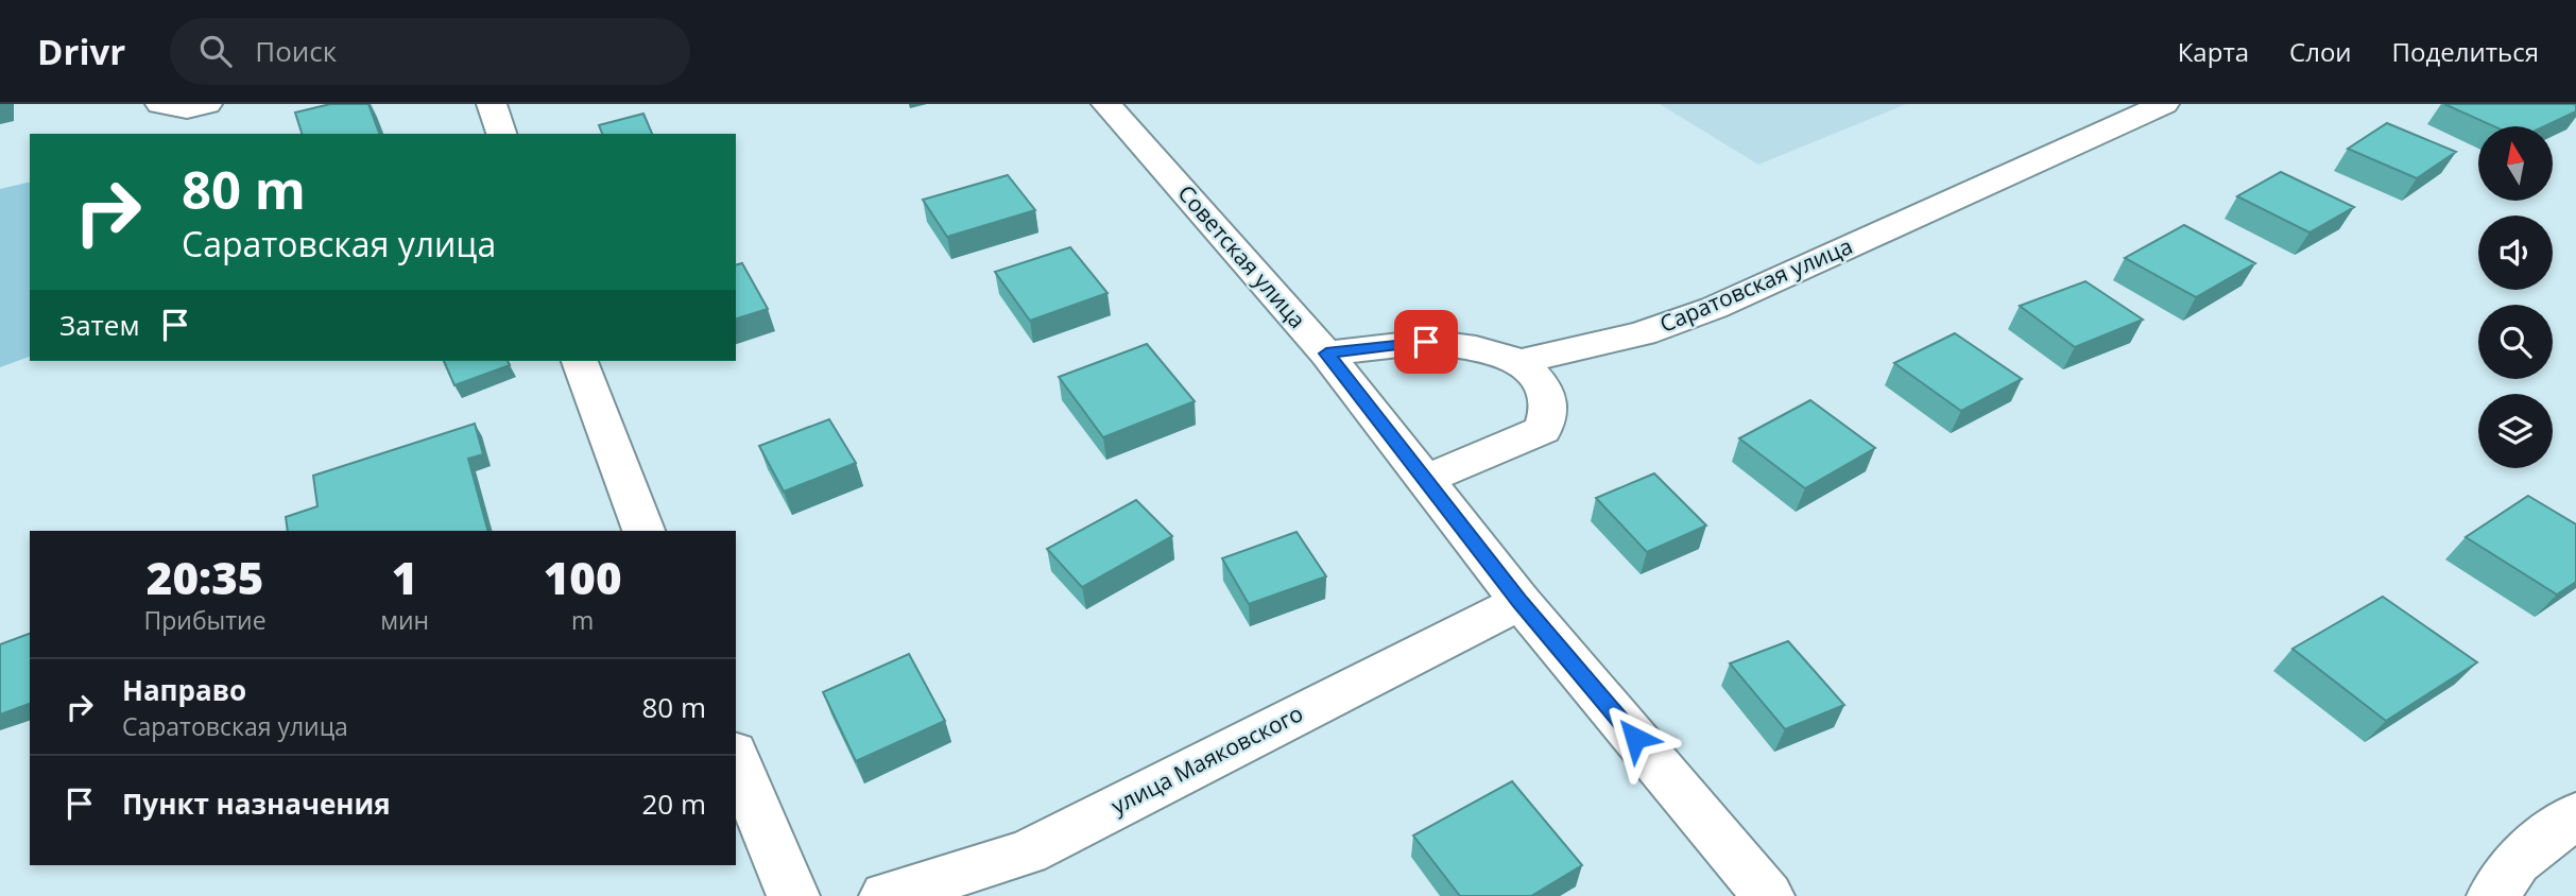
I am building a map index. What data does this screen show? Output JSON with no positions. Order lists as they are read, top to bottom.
{
  "streets": {
    "street": ["Советская улица", "Саратовская улица", "улица Маяковского"]
  },
  "crossings": [
    ["Советская улица", "улица Маяковского"]
  ],
  "north": "top",
  "page": {
    "header": "Drivr",
    "search": "Поиск",
    "nav": ["Карта", "Слои", "Поделиться"],
    "turn": ["80 m", "Саратовская улица"],
    "then": "Затем",
    "eta": [
      "20:35",
      "Прибытие",
      "1",
      "мин",
      "100",
      "m"
    ],
    "list": [
      {
        "name": "Направо",
        "note": "Саратовская улица",
        "value": "80 m"
      },
      {
        "name": "Пункт назначения",
        "value": "20 m"
      }
    ]
  }
}
